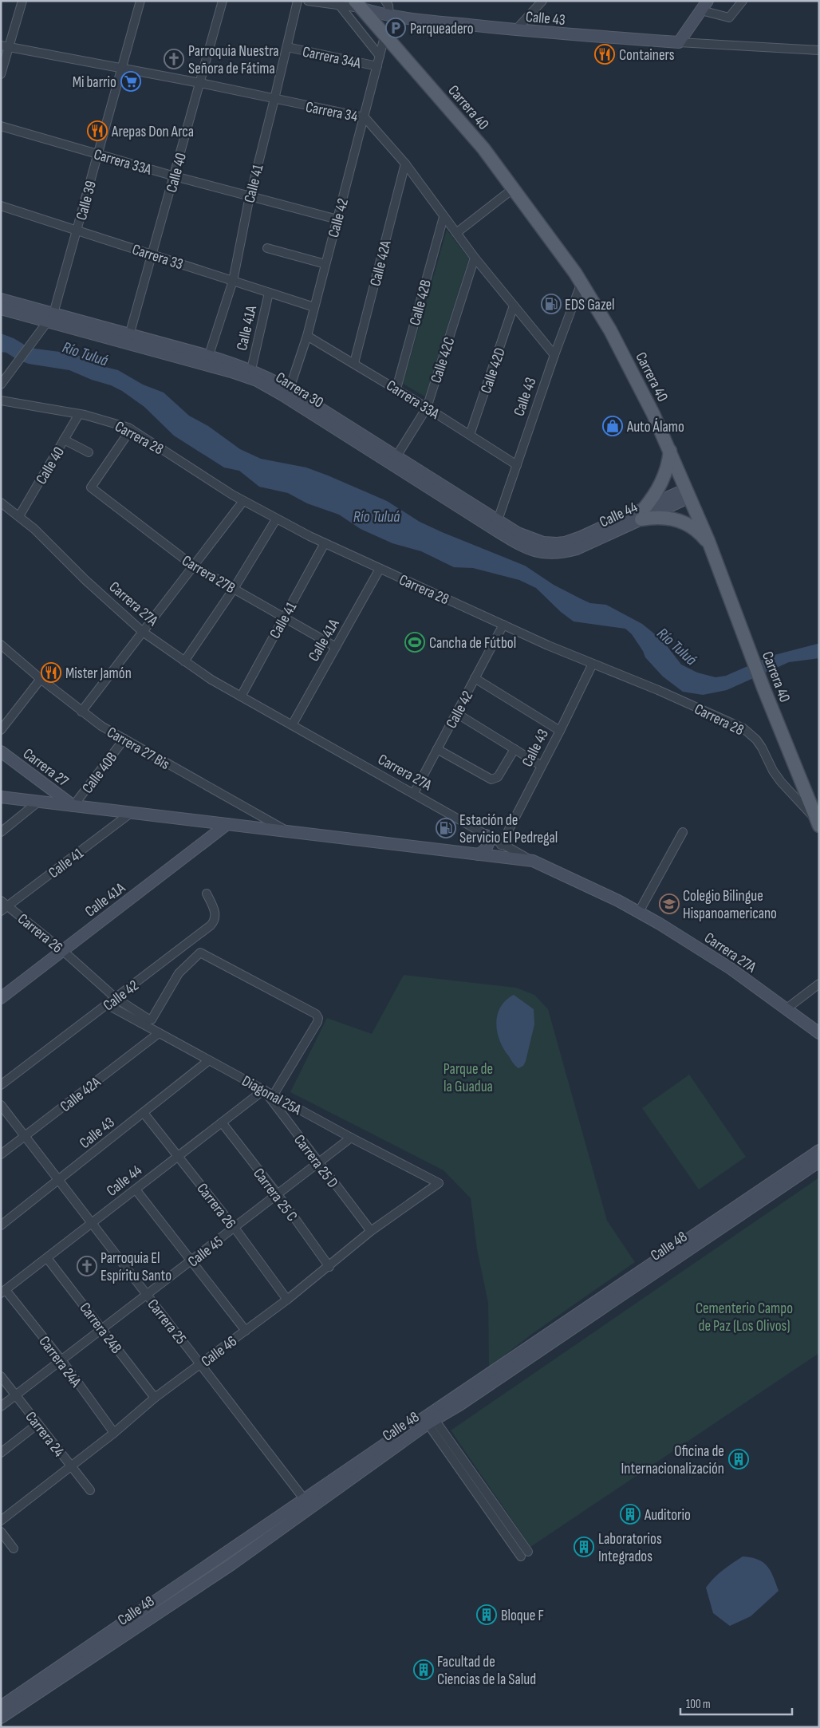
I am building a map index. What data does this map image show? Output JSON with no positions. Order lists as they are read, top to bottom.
{
  "streets": {
    "main road": [
      "Calle 43",
      "Carrera 40",
      "Calle 41A",
      "Carrera 30",
      "Calle 44",
      "Carrera 27A",
      "Carrera 27",
      "Calle 48"
    ],
    "street": [
      "Carrera 34A",
      "Carrera 34",
      "Carrera 33A",
      "Calle 40",
      "Calle 41",
      "Calle 39",
      "Calle 42",
      "Carrera 33",
      "Calle 42A",
      "Calle 42B",
      "Calle 42C",
      "Calle 42D",
      "Carrera 28",
      "Carrera 27B",
      "Carrera 27 Bis",
      "Calle 40B",
      "Carrera 26",
      "Diagonal 25A",
      "Carrera 25 D",
      "Carrera 25 C",
      "Calle 45",
      "Carrera 25",
      "Carrera 24B",
      "Calle 46",
      "Carrera 24A",
      "Carrera 24"
    ]
  },
  "crossings": [
    ["Calle 43", "Carrera 40"],
    ["Calle 43", "Carrera 34"],
    ["Calle 43", "Carrera 33A"],
    ["Calle 43", "Carrera 30"],
    ["Calle 43", "Carrera 28"],
    ["Calle 43", "Carrera 27A"],
    ["Calle 43", "Carrera 26"],
    ["Calle 43", "Diagonal 25A"],
    ["Calle 43", "Carrera 25"],
    ["Carrera 34A", "Calle 41"],
    ["Carrera 34A", "Calle 42"],
    ["Carrera 40", "Calle 42"],
    ["Carrera 40", "Carrera 28"],
    ["Carrera 40", "Calle 44"],
    ["Carrera 34", "Calle 40"],
    ["Carrera 34", "Calle 41"],
    ["Carrera 34", "Calle 39"],
    ["Carrera 34", "Calle 42"],
    ["Carrera 34", "Calle 42A"],
    ["Carrera 34", "Calle 42B"],
    ["Carrera 34", "Calle 42C"],
    ["Carrera 34", "Calle 42D"],
    ["Carrera 33A", "Calle 40"],
    ["Carrera 33A", "Calle 41"],
    ["Carrera 33A", "Calle 39"],
    ["Carrera 33A", "Calle 42"],
    ["Carrera 33A", "Calle 42A"],
    ["Carrera 33A", "Calle 42B"],
    ["Carrera 33A", "Calle 42C"],
    ["Carrera 33A", "Calle 42D"],
    ["Calle 40", "Carrera 33"],
    ["Calle 40", "Carrera 30"],
    ["Calle 40", "Carrera 28"],
    ["Calle 40", "Carrera 27A"],
    ["Calle 41", "Carrera 33"],
    ["Calle 41", "Carrera 30"],
    ["Calle 41", "Carrera 28"],
    ["Calle 41", "Carrera 27B"],
    ["Calle 41", "Carrera 27A"],
    ["Calle 41", "Carrera 26"],
    ["Calle 39", "Carrera 33"],
    ["Calle 39", "Carrera 30"],
    ["Calle 42", "Carrera 33"],
    ["Calle 42", "Carrera 30"],
    ["Calle 42", "Carrera 28"],
    ["Calle 42", "Carrera 27A"],
    ["Calle 42", "Carrera 26"],
    ["Calle 42", "Diagonal 25A"],
    ["Carrera 33", "Calle 41A"],
    ["Calle 42A", "Diagonal 25A"],
    ["Calle 42A", "Carrera 25"],
    ["Calle 41A", "Carrera 30"],
    ["Calle 41A", "Carrera 28"],
    ["Calle 41A", "Carrera 27B"],
    ["Calle 41A", "Carrera 27A"],
    ["Calle 41A", "Carrera 26"],
    ["Calle 42C", "Carrera 30"],
    ["Carrera 30", "Calle 44"],
    ["Carrera 28", "Carrera 27B"],
    ["Calle 44", "Carrera 26"],
    ["Calle 44", "Diagonal 25A"],
    ["Calle 44", "Carrera 25 C"],
    ["Calle 44", "Carrera 25"],
    ["Calle 44", "Carrera 24B"],
    ["Calle 44", "Carrera 24A"],
    ["Carrera 27 Bis", "Calle 40B"],
    ["Carrera 27", "Calle 40B"],
    ["Carrera 26", "Diagonal 25A"],
    ["Carrera 26", "Carrera 25 D"],
    ["Carrera 26", "Calle 45"],
    ["Carrera 26", "Calle 46"],
    ["Diagonal 25A", "Carrera 25 D"],
    ["Diagonal 25A", "Calle 45"],
    ["Diagonal 25A", "Calle 46"],
    ["Carrera 25 D", "Calle 45"],
    ["Carrera 25 D", "Calle 46"],
    ["Carrera 25 C", "Calle 45"],
    ["Carrera 25 C", "Calle 46"],
    ["Calle 48", "Carrera 25"],
    ["Calle 45", "Carrera 25"],
    ["Calle 45", "Carrera 24B"],
    ["Calle 45", "Carrera 24A"],
    ["Calle 45", "Carrera 24"],
    ["Carrera 25", "Calle 46"],
    ["Carrera 24B", "Calle 46"],
    ["Calle 46", "Carrera 24A"],
    ["Calle 46", "Carrera 24"]
  ],
  "water": ["Río Tuluá"],
  "parks": ["Parque de la Guadua", "Cementerio Campo de Paz (Los Olivos)"],
  "places": {
    "parking": ["Parqueadero"],
    "restaurant": ["Containers", "Arepas Don Arca", "Mister Jamón"],
    "church": ["Parroquia Nuestra Señora de Fátima", "Parroquia El Espíritu Santo"],
    "supermarket": ["Mi barrio"],
    "fuel station": ["EDS Gazel", "Estación de Servicio El Pedregal"],
    "shop": ["Auto Álamo"],
    "sports": ["Cancha de Fútbol"],
    "school or university": ["Colegio Bilingue Hispanoamericano"],
    "building": [
      "Oficina de Internacionalización",
      "Auditorio",
      "Laboratorios Integrados",
      "Bloque F",
      "Facultad de Ciencias de la Salud"
    ]
  },
  "scale_bar": "100 m"
}
